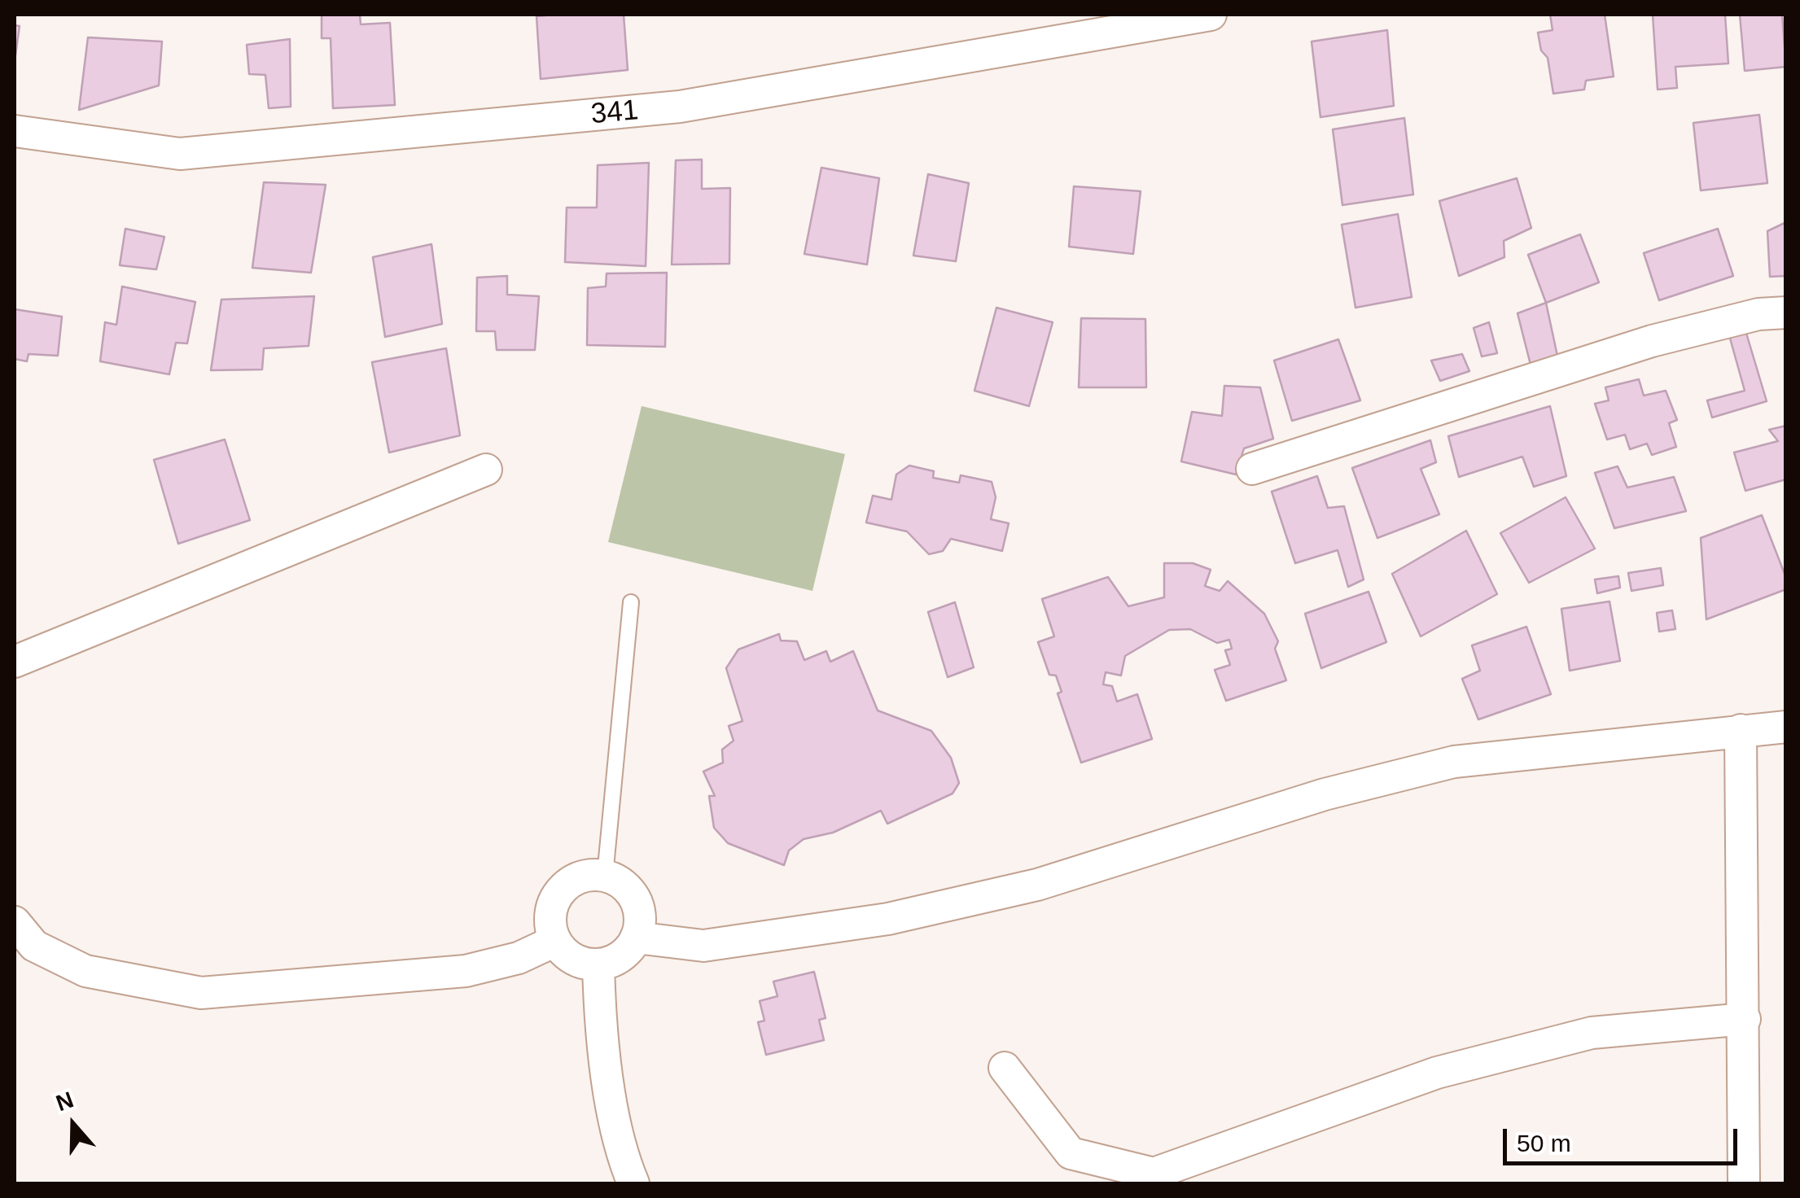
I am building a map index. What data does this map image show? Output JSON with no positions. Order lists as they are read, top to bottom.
{
  "streets": {
    "street": ["341"]
  },
  "scale_bar": "50 m",
  "north": "top"
}
